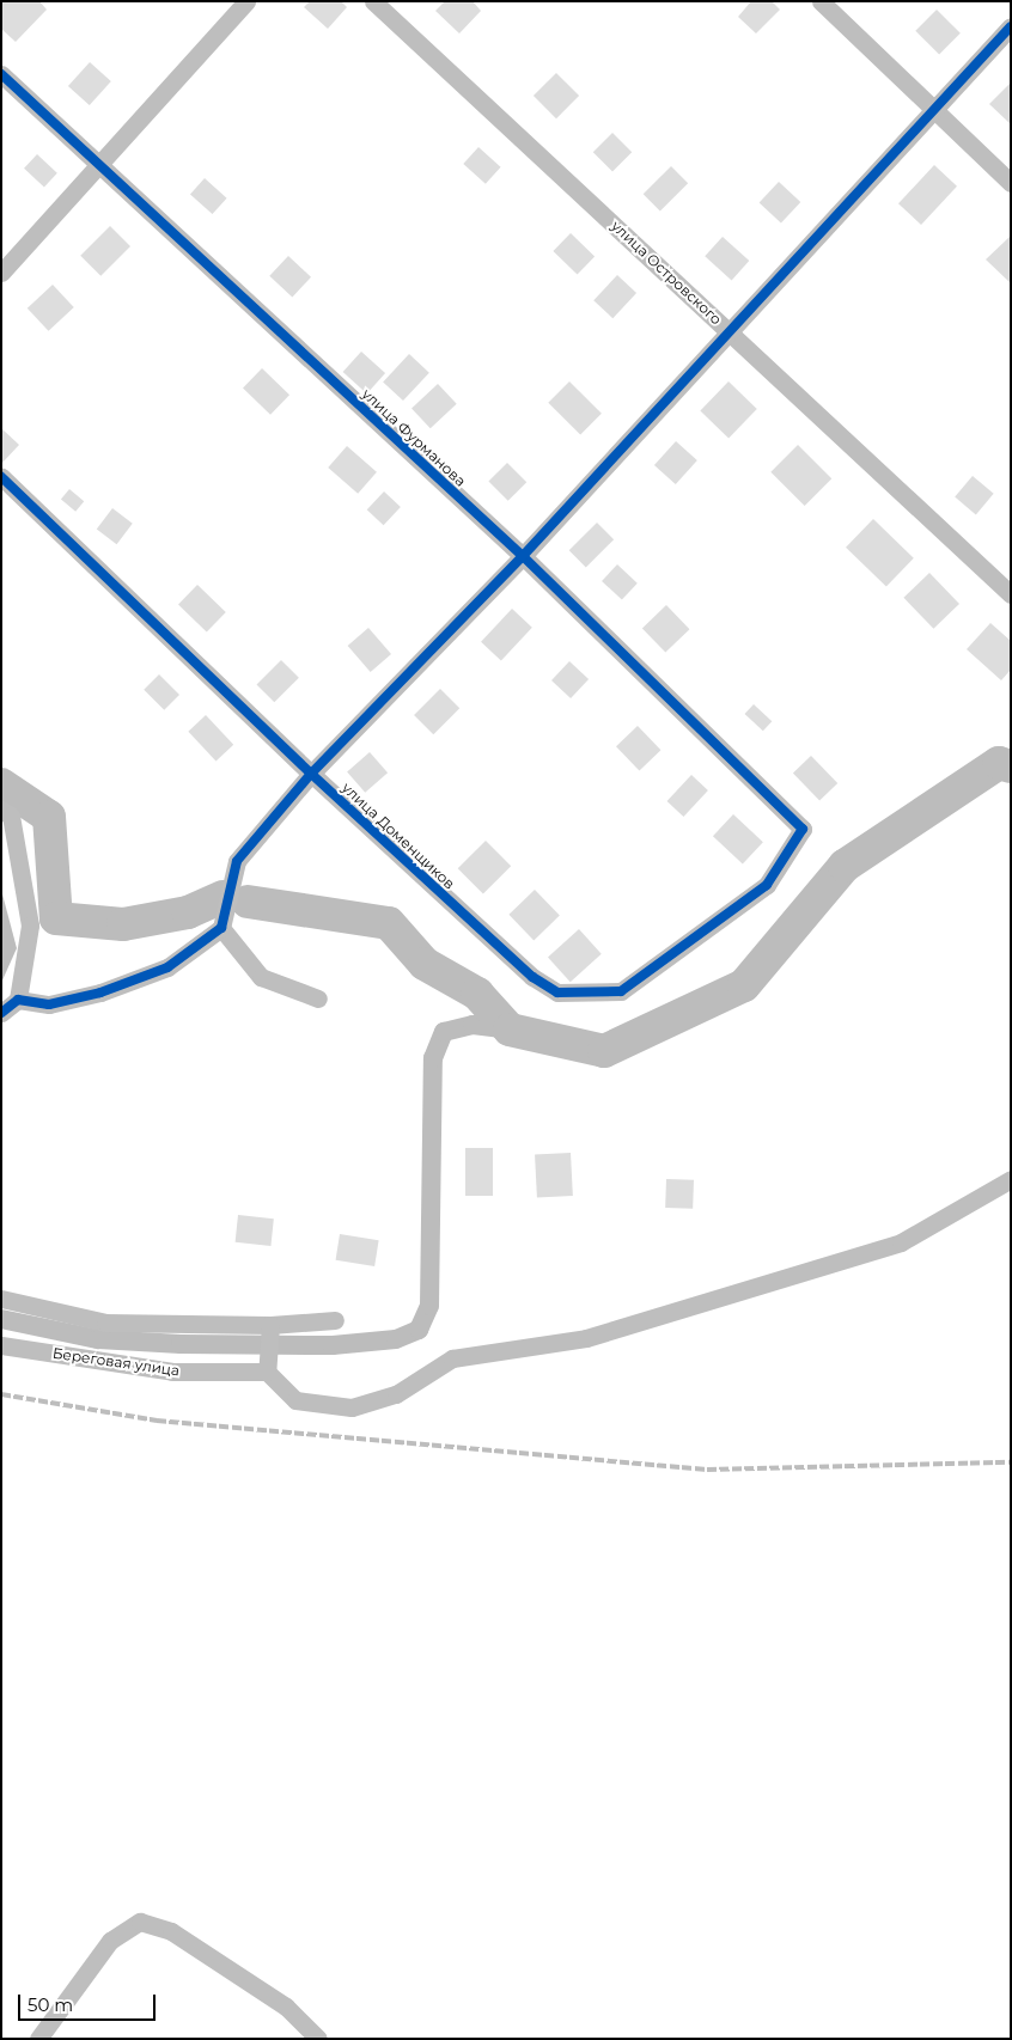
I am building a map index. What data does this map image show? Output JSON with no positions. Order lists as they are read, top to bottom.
{
  "streets": {
    "street": [
      "улица Островского",
      "улица Фурманова",
      "улица Доменщиков",
      "Береговая улица"
    ]
  },
  "crossings": [
    ["улица Фурманова", "улица Доменщиков"]
  ],
  "scale_bar": "50 m"
}
